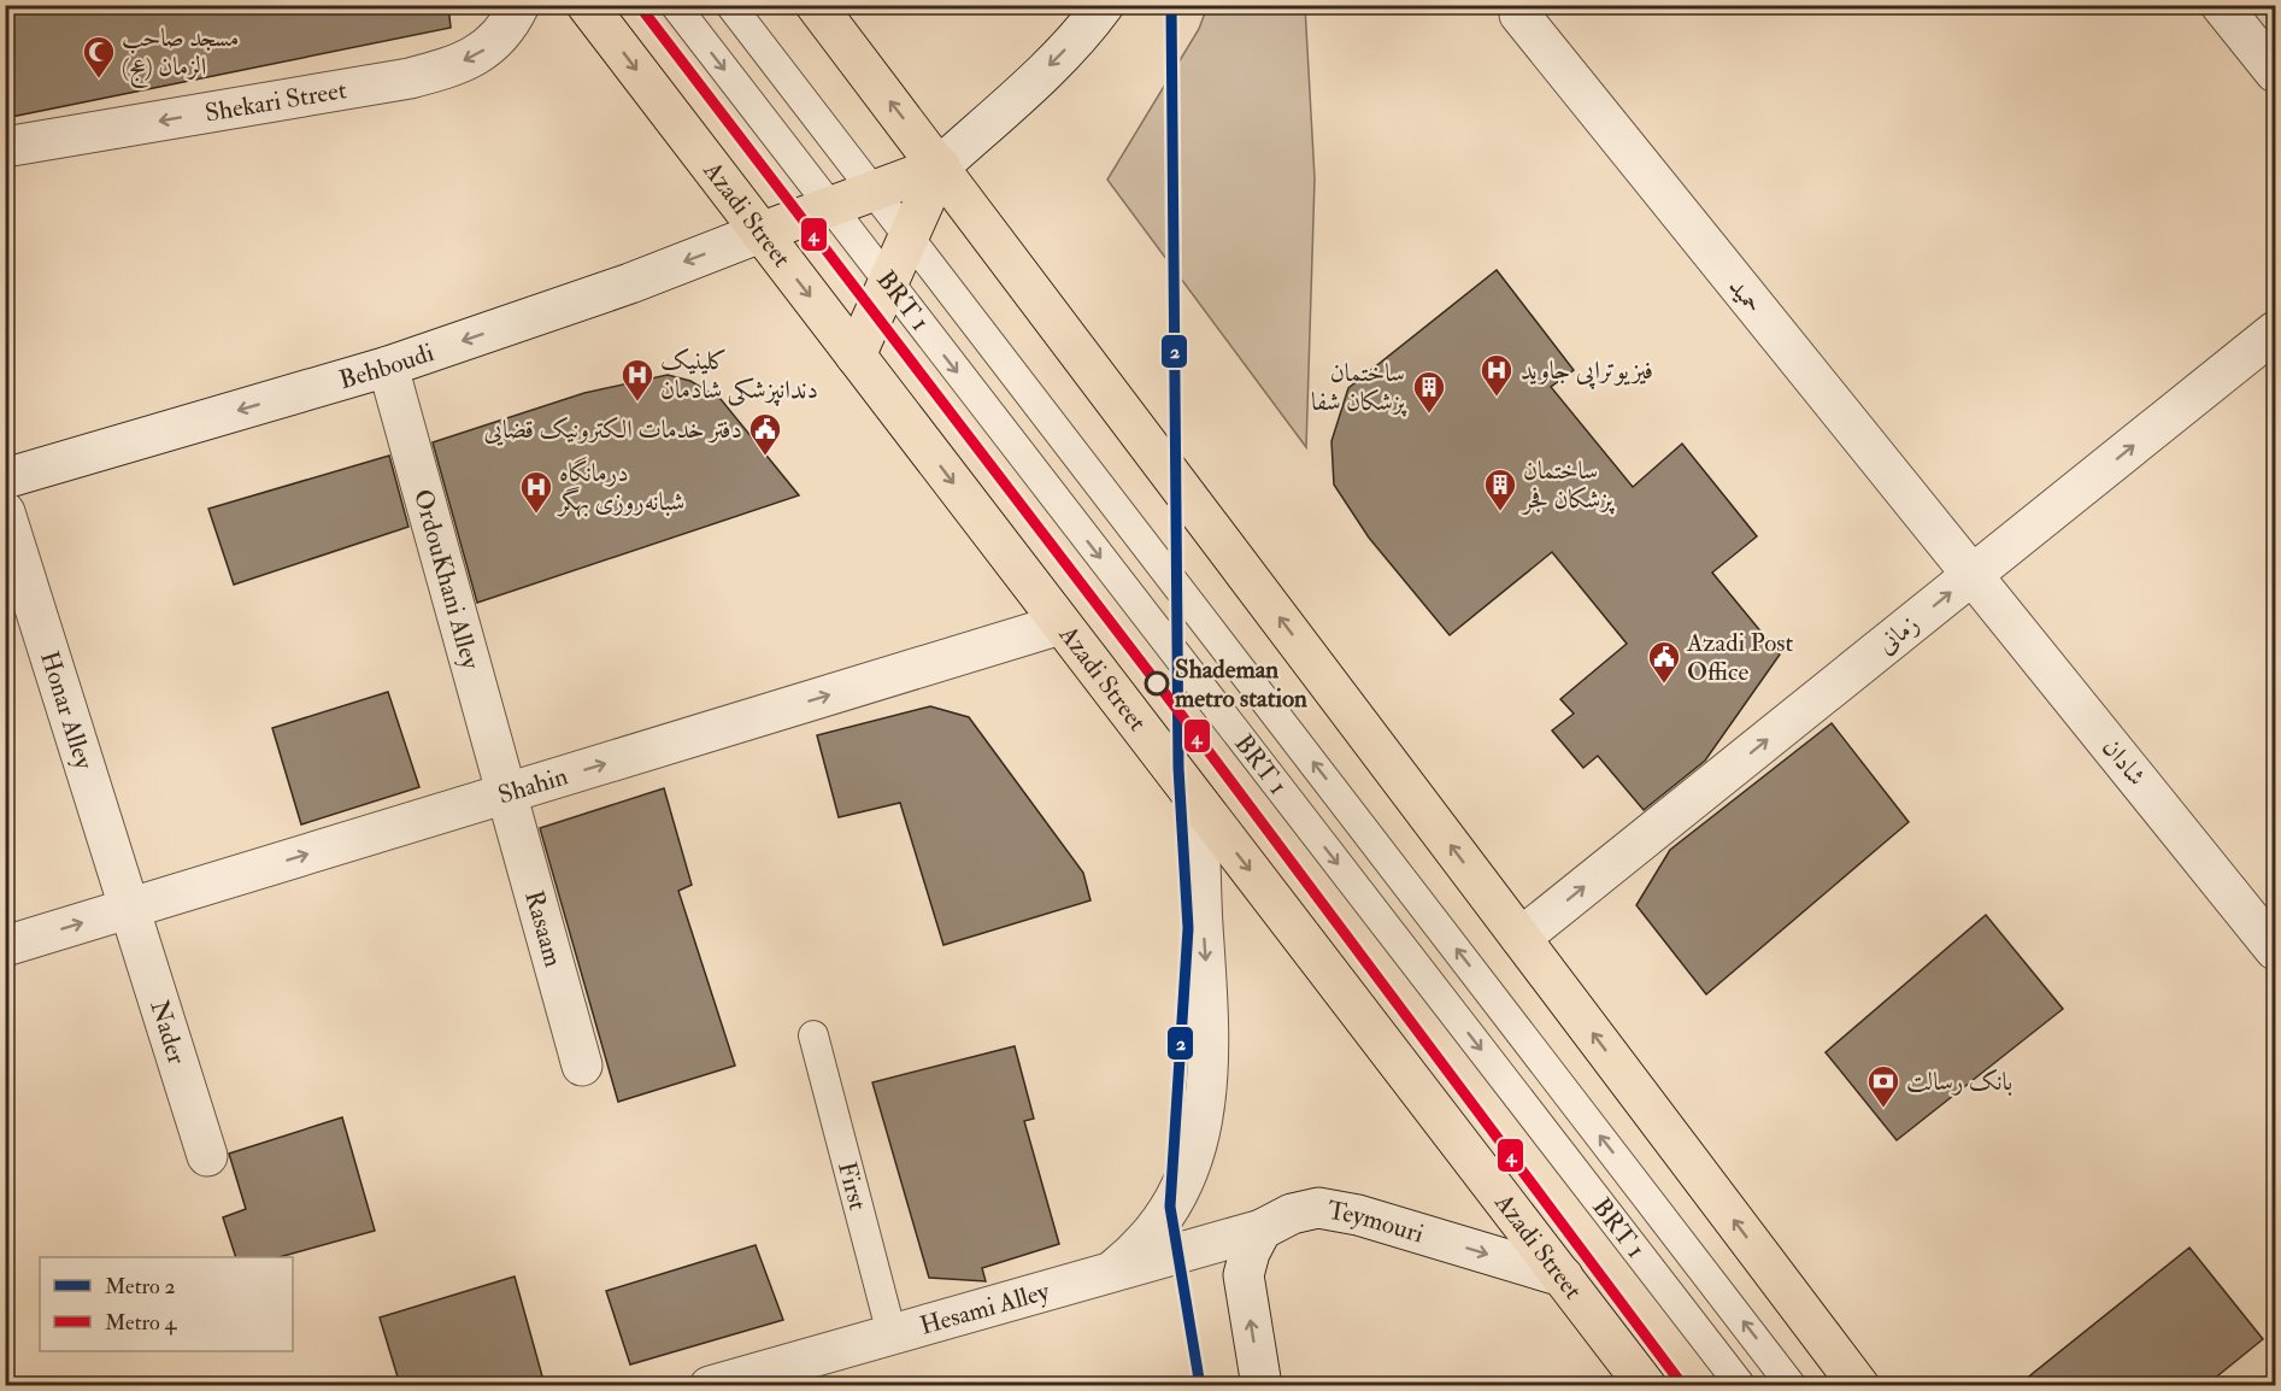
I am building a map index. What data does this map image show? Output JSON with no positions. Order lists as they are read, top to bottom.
{
  "streets": {
    "main road": ["Azadi Street"],
    "street": [
      "Shekari Street",
      "حمید",
      "Behboudi",
      "OrdouKhani Alley",
      "زمانی",
      "Honar Alley",
      "شادان",
      "Shahin",
      "Rasaam",
      "Nader",
      "Teymouri",
      "Hesami Alley"
    ],
    "lane": ["BRT 1", "First"]
  },
  "crossings": [
    ["Azadi Street", "Behboudi"],
    ["Azadi Street", "Shahin"],
    ["Azadi Street", "Teymouri"],
    ["حمید", "زمانی"],
    ["حمید", "شادان"],
    ["Behboudi", "OrdouKhani Alley"],
    ["OrdouKhani Alley", "Shahin"],
    ["OrdouKhani Alley", "Rasaam"],
    ["زمانی", "شادان"],
    ["Honar Alley", "Shahin"],
    ["Honar Alley", "Nader"],
    ["Shahin", "Rasaam"],
    ["Shahin", "Nader"],
    ["First", "Hesami Alley"],
    ["Teymouri", "Hesami Alley"]
  ],
  "one_way": [
    "Shekari Street",
    "Behboudi",
    "زمانی",
    "Shahin",
    "Teymouri"
  ],
  "places": {
    "mosque": ["مسجد صاحب الزمان (عج)"],
    "hospital": ["فیزیوتراپی جاوید", "کلینیک دندانپزشکی شادمان", "درمانگاه شبانه‌روزی بهگر"],
    "building": ["ساختمان پزشکان شفا", "ساختمان پزشکان فجر"],
    "public building": ["دفتر خدمات الکترونیک قضایی", "Azadi Post Office"],
    "other": ["Shademan metro station"],
    "bank": ["بانک رسالت"]
  },
  "lines": ["metro line 2", "metro line 4"],
  "legend": ["Metro 2", "Metro 4"]
}
